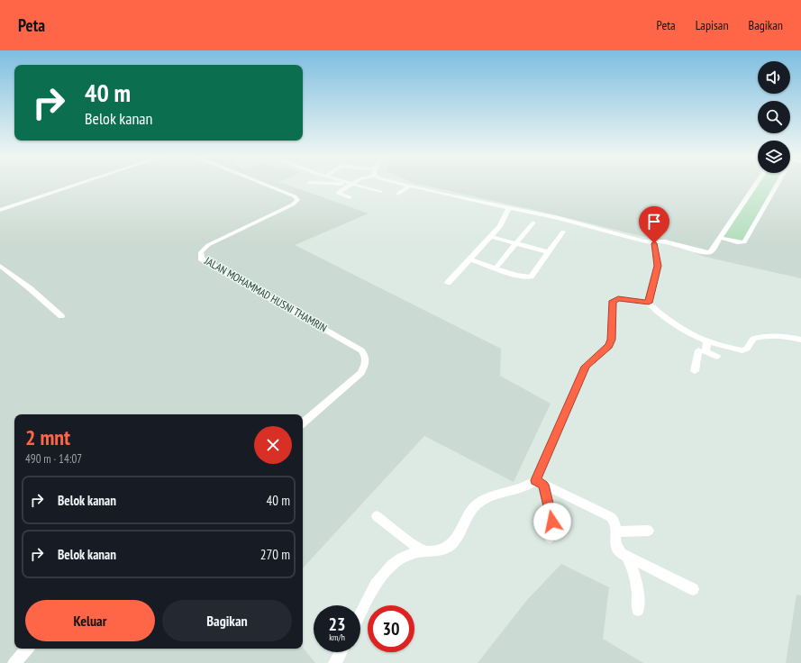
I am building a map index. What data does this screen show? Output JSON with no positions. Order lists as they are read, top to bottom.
{
  "streets": {
    "street": ["JALAN MOHAMMAD HUSNI THAMRIN"]
  },
  "page": {
    "header": "Peta",
    "nav": ["Peta", "Lapisan", "Bagikan"],
    "turn": ["40 m", "Belok kanan"],
    "heading": ["2 mnt", "490 m · 14:07"],
    "list": [
      {
        "name": "Belok kanan",
        "value": "40 m"
      },
      {
        "name": "Belok kanan",
        "value": "270 m"
      }
    ],
    "buttons": ["Keluar", "Bagikan"],
    "speed": "23 km/h",
    "limit": "30"
  }
}
